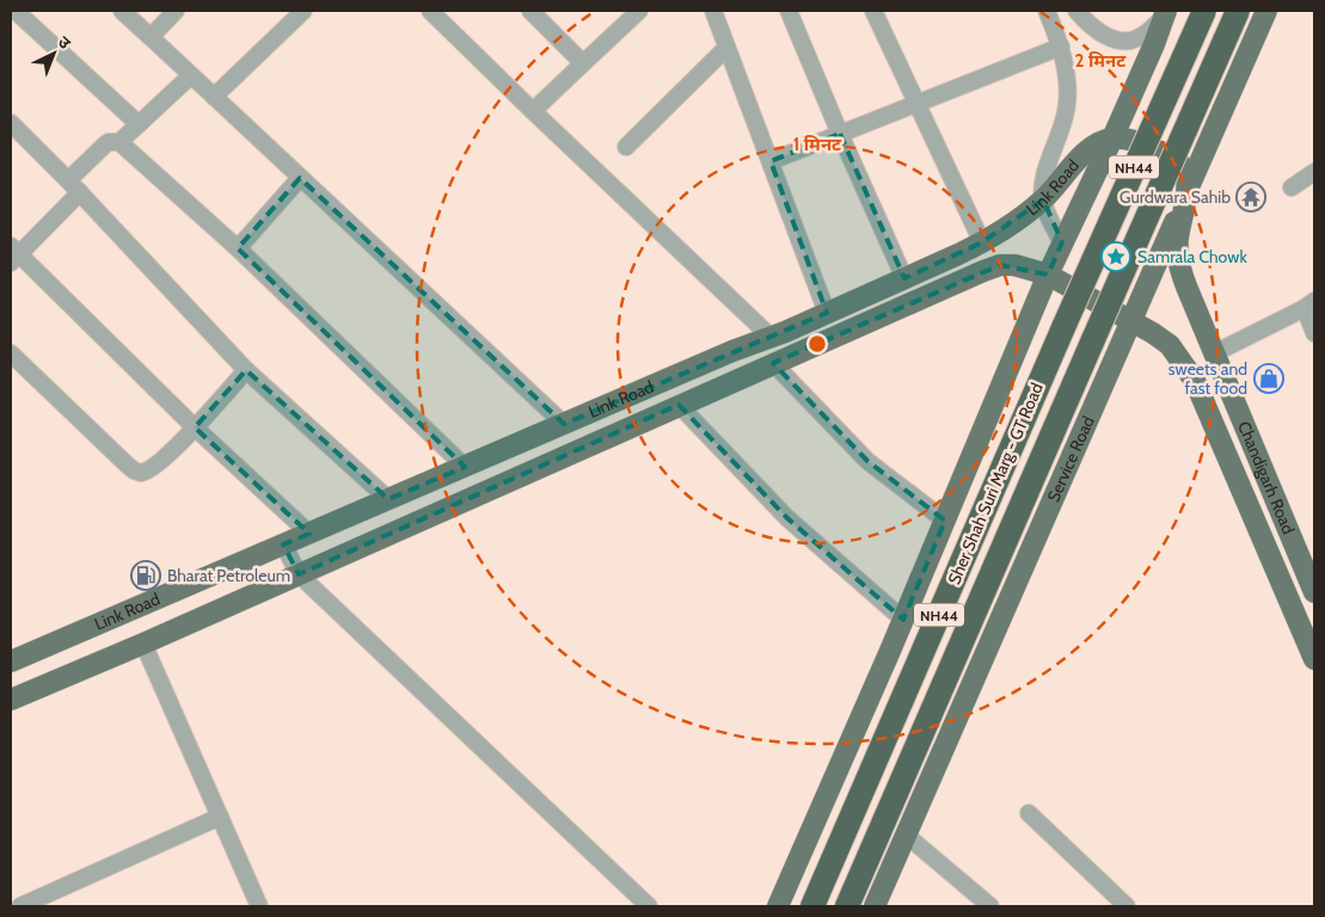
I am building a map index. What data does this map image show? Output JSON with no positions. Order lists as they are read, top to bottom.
{
  "streets": {
    "highway": ["NH44", "Sher Shah Suri Marg - GT Road"],
    "main road": ["Link Road", "Service Road", "Chandigarh Road"]
  },
  "crossings": [
    ["Link Road", "Service Road"],
    ["Link Road", "Chandigarh Road"],
    ["Service Road", "Chandigarh Road"]
  ],
  "places": {
    "temple": ["Gurdwara Sahib"],
    "place": ["Samrala Chowk"],
    "shop": ["sweets and fast food"],
    "fuel station": ["Bharat Petroleum"]
  },
  "north": "top right",
  "rings": ["2 मिनट", "1 मिनट"]
}
